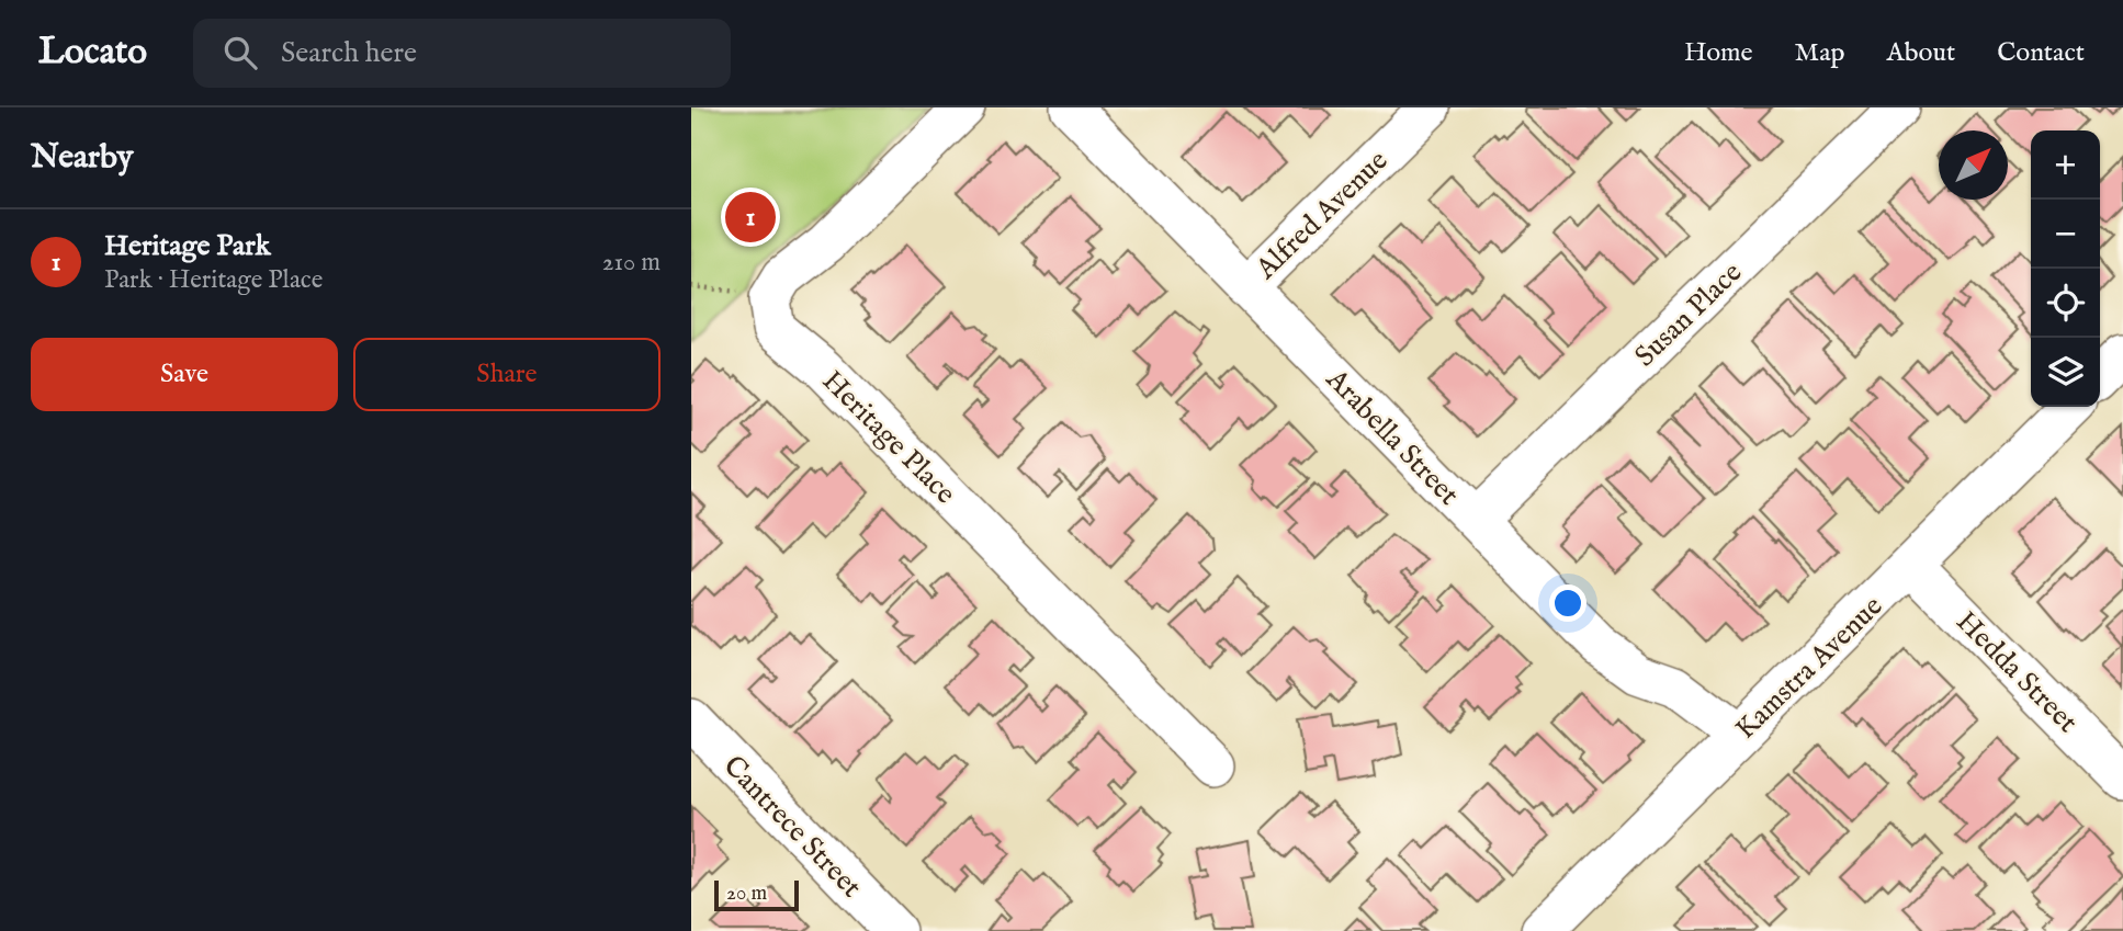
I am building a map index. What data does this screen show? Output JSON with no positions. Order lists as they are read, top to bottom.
{
  "streets": {
    "street": [
      "Alfred Avenue",
      "Susan Place",
      "Heritage Place",
      "Arabella Street",
      "Kamstra Avenue",
      "Hedda Street",
      "Cantrece Street"
    ]
  },
  "crossings": [
    ["Alfred Avenue", "Arabella Street"],
    ["Susan Place", "Arabella Street"],
    ["Arabella Street", "Kamstra Avenue"],
    ["Kamstra Avenue", "Hedda Street"]
  ],
  "scale_bar": "20 m",
  "north": "top right",
  "page": {
    "header": "Locato",
    "search": "Search here",
    "nav": [
      "Home",
      "Map",
      "About",
      "Contact"
    ],
    "heading": "Nearby",
    "map_buttons": ["+", "−"],
    "pins": "1",
    "list": [
      {
        "mark": "1",
        "name": "Heritage Park",
        "note": "Park · Heritage Place",
        "value": "210 m"
      }
    ],
    "buttons": ["Save", "Share"],
    "scale": "20 m"
  }
}
